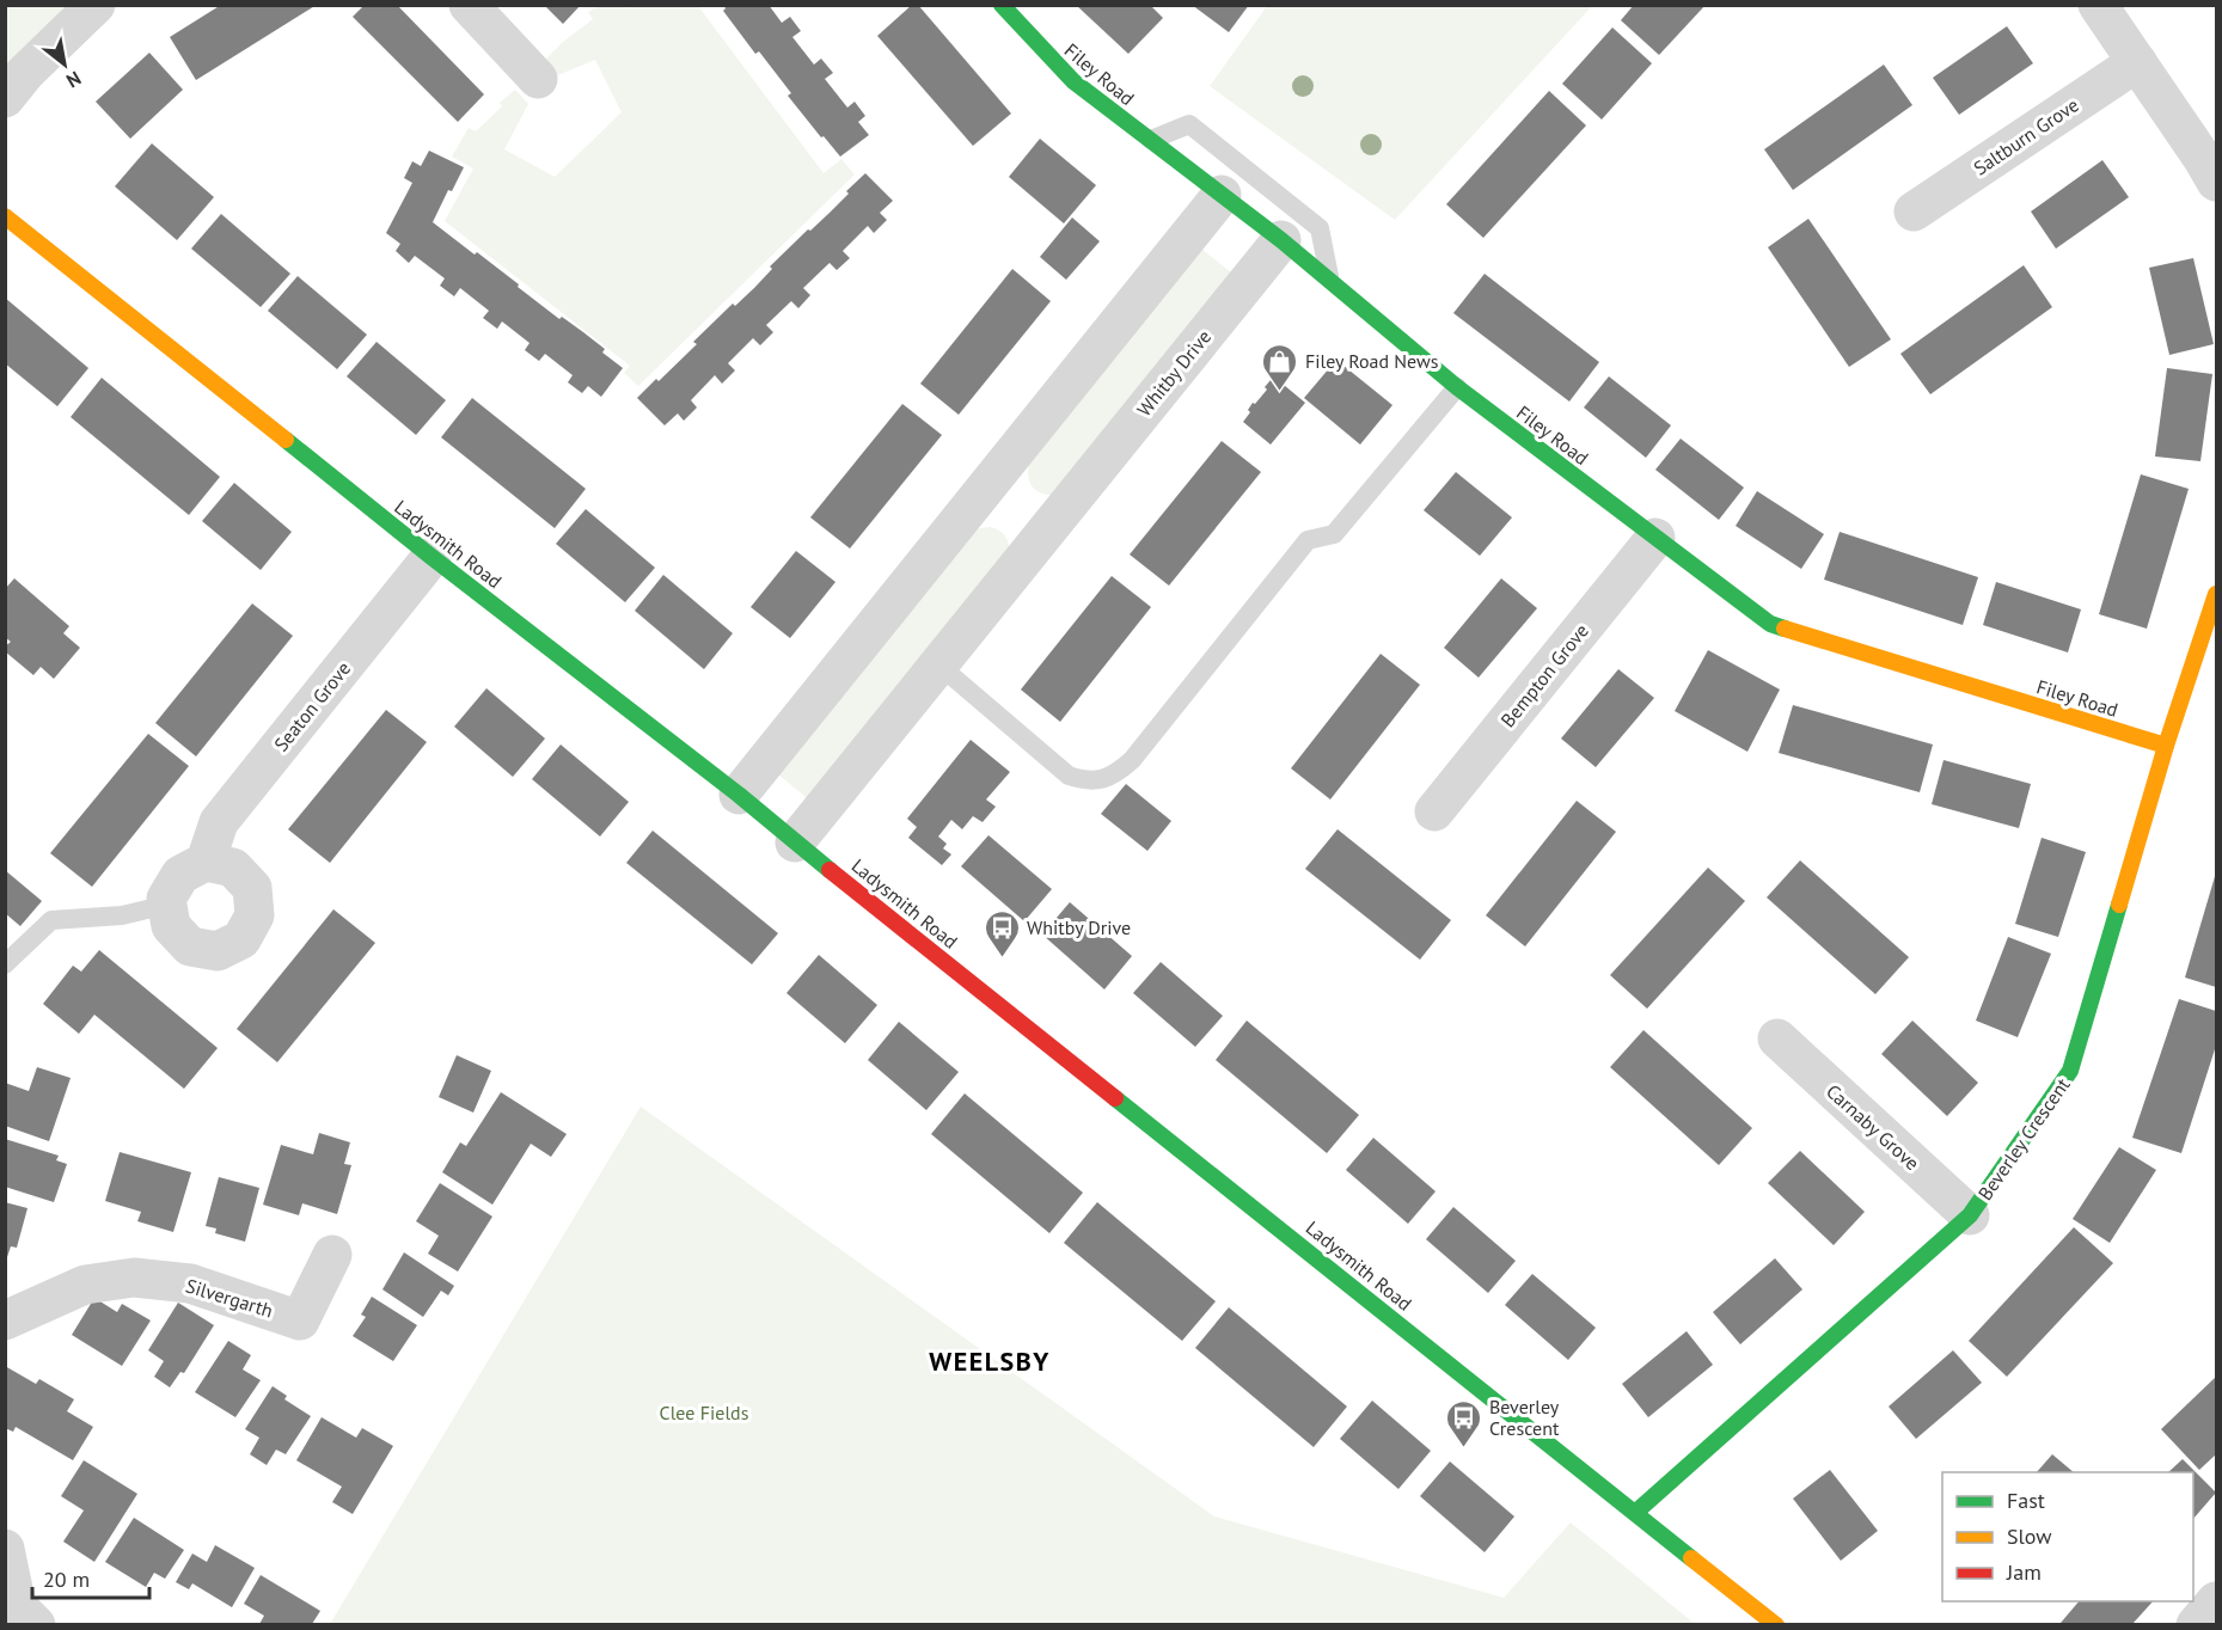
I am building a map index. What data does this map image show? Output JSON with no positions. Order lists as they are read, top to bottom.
{
  "streets": {
    "street": [
      "Filey Road",
      "Saltburn Grove",
      "Whitby Drive",
      "Ladysmith Road",
      "Bempton Grove",
      "Seaton Grove",
      "Carnaby Grove",
      "Beverley Crescent",
      "Silvergarth"
    ]
  },
  "crossings": [
    ["Filey Road", "Whitby Drive"],
    ["Filey Road", "Bempton Grove"],
    ["Filey Road", "Beverley Crescent"],
    ["Whitby Drive", "Ladysmith Road"],
    ["Ladysmith Road", "Seaton Grove"],
    ["Ladysmith Road", "Beverley Crescent"],
    ["Carnaby Grove", "Beverley Crescent"]
  ],
  "districts": ["WEELSBY"],
  "parks": ["Clee Fields"],
  "places": {
    "shop": ["Filey Road News"],
    "bus stop": ["Whitby Drive", "Beverley Crescent"]
  },
  "legend": ["Fast", "Slow", "Jam"],
  "scale_bar": "20 m",
  "north": "bottom right"
}
